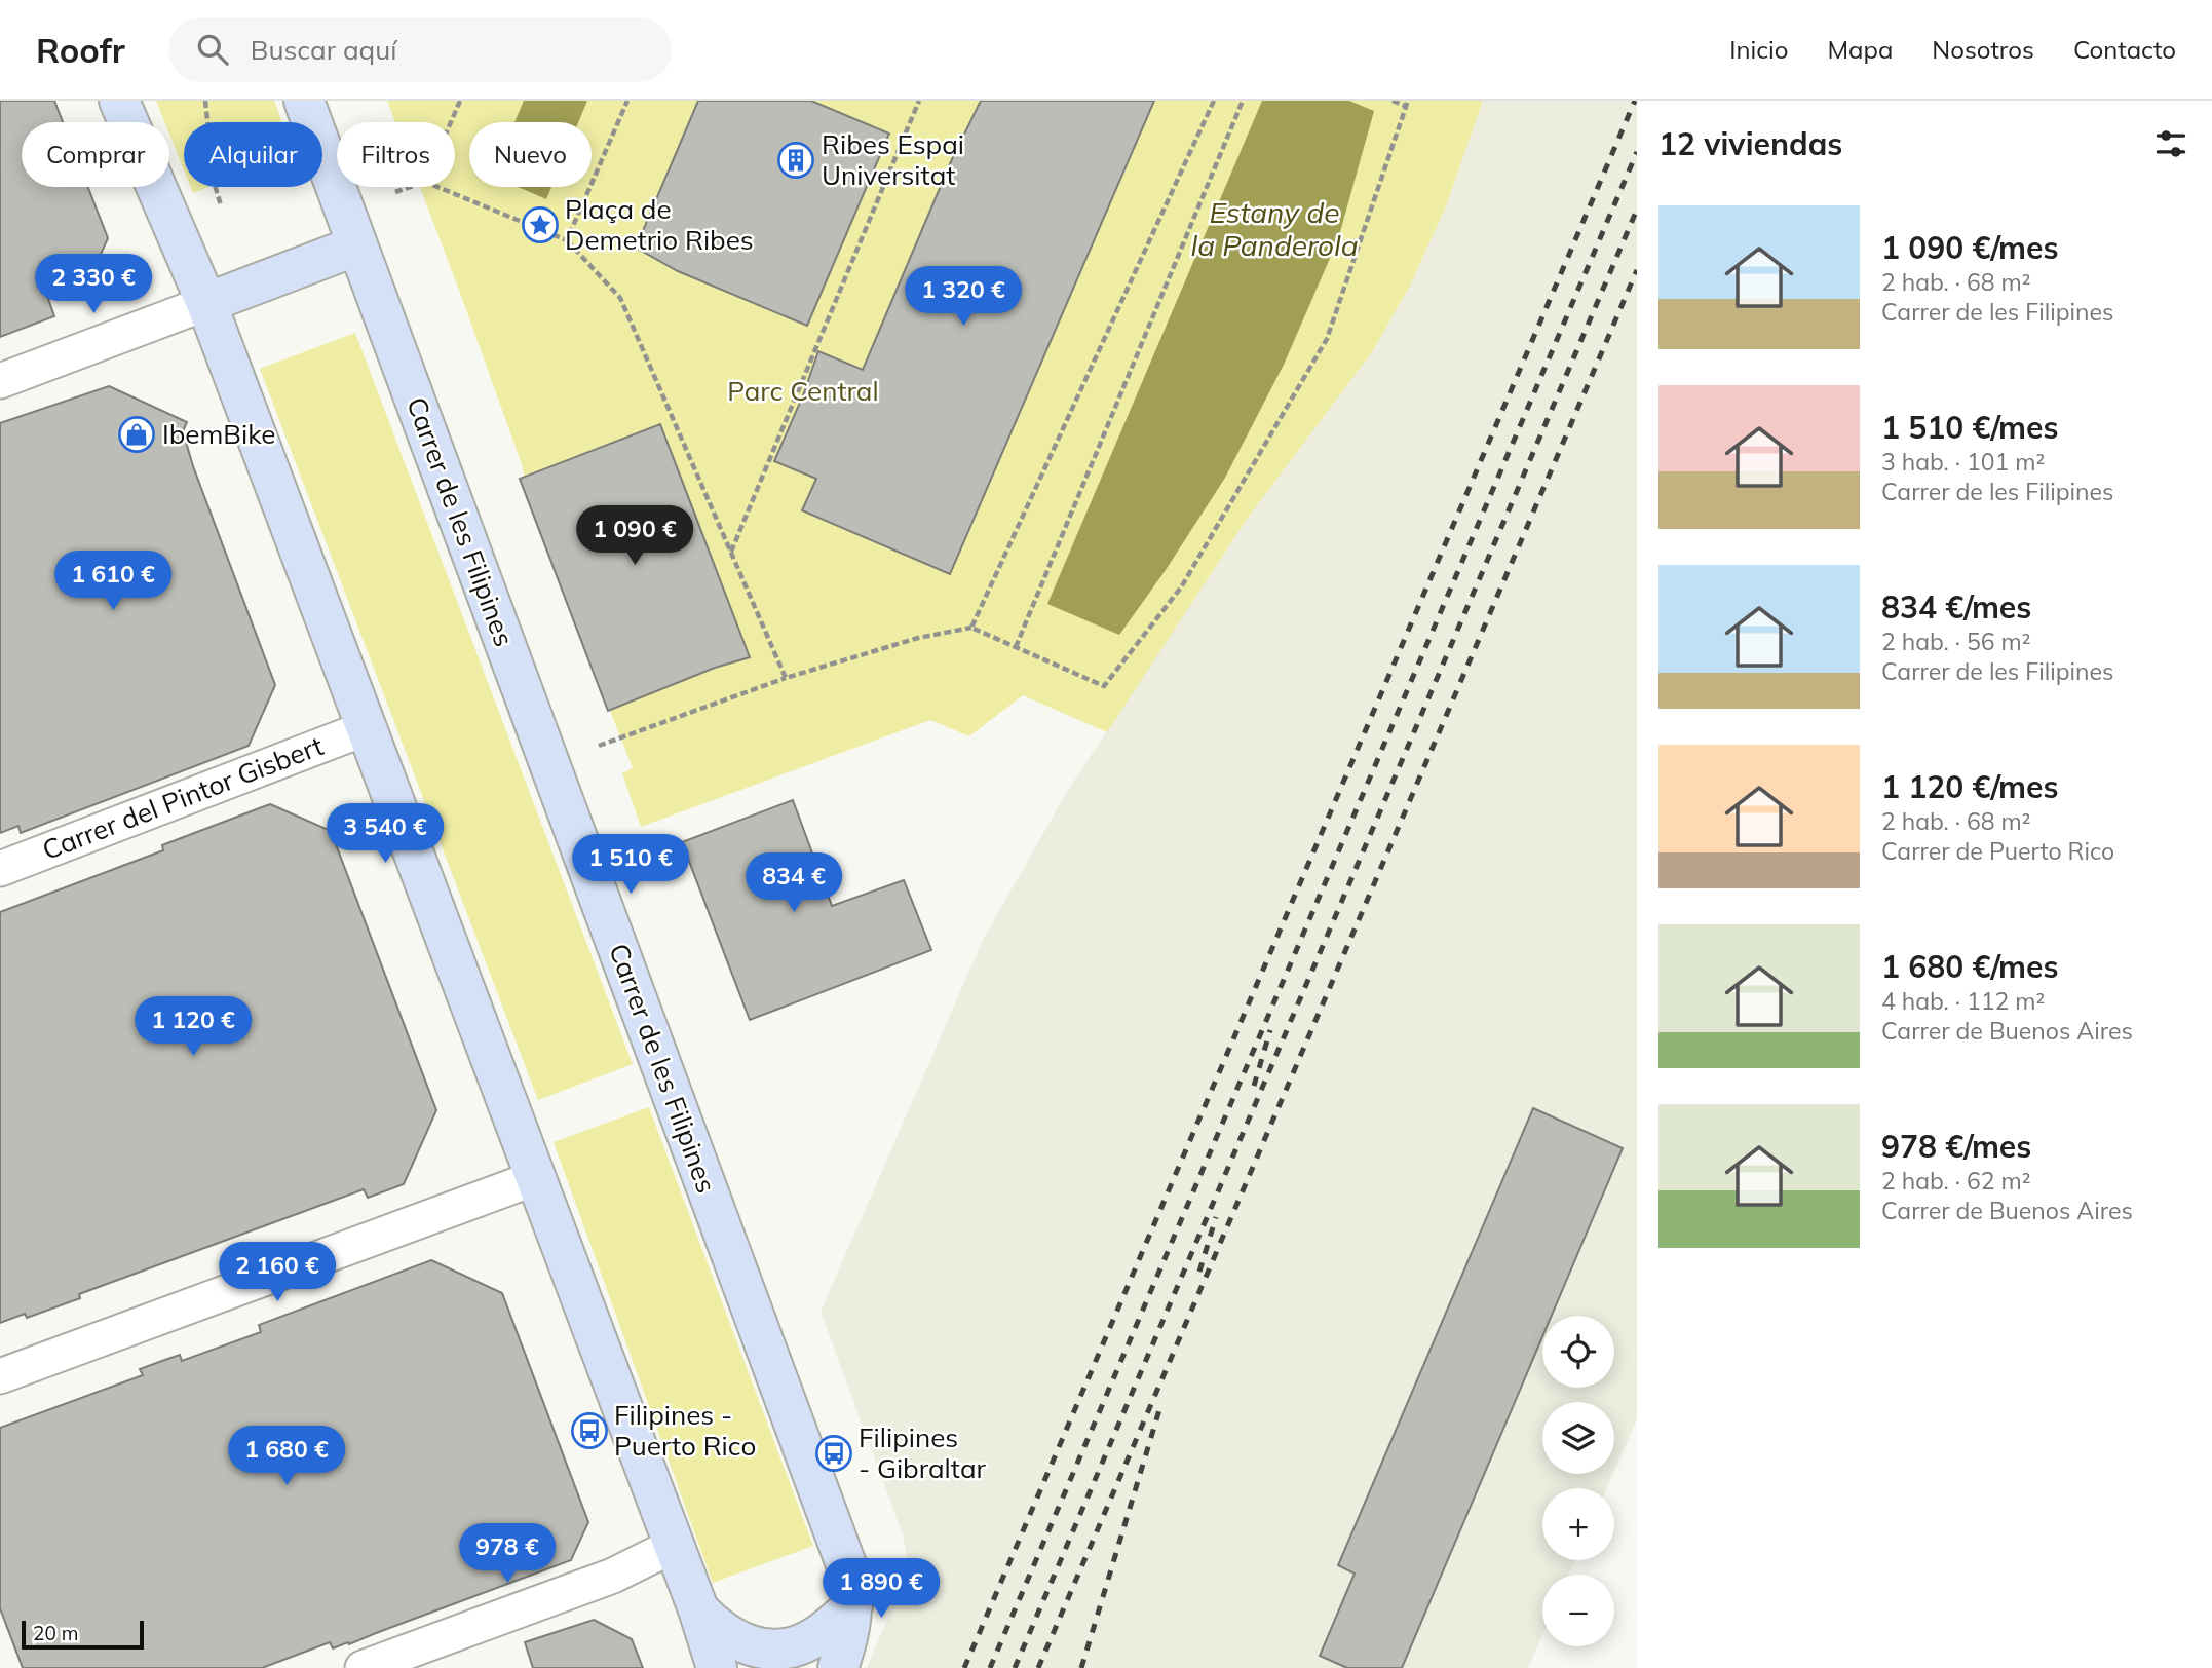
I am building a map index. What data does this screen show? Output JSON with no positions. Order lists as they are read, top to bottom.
{
  "streets": {
    "main road": ["Carrer de les Filipines"],
    "street": ["Carrer del Pintor Gisbert"]
  },
  "water": ["Estany de la Panderola"],
  "parks": ["Parc Central"],
  "places": {
    "building": ["Ribes Espai Universitat"],
    "place": ["Plaça de Demetrio Ribes"],
    "shop": ["IbemBike"],
    "bus stop": ["Filipines - Puerto Rico", "Filipines - Gibraltar"]
  },
  "scale_bar": "20 m",
  "page": {
    "header": "Roofr",
    "search": "Buscar aquí",
    "nav": [
      "Inicio",
      "Mapa",
      "Nosotros",
      "Contacto"
    ],
    "heading": "12 viviendas",
    "chip": [
      "Comprar",
      "Alquilar",
      "Filtros",
      "Nuevo"
    ],
    "list": [
      {
        "name": "1 090 €/mes",
        "note": "2 hab. · 68 m² · Carrer de les Filipines"
      },
      {
        "name": "1 510 €/mes",
        "note": "3 hab. · 101 m² · Carrer de les Filipines"
      },
      {
        "name": "834 €/mes",
        "note": "2 hab. · 56 m² · Carrer de les Filipines"
      },
      {
        "name": "1 120 €/mes",
        "note": "2 hab. · 68 m² · Carrer de Puerto Rico"
      },
      {
        "name": "1 680 €/mes",
        "note": "4 hab. · 112 m² · Carrer de Buenos Aires"
      },
      {
        "name": "978 €/mes",
        "note": "2 hab. · 62 m² · Carrer de Buenos Aires"
      }
    ],
    "price": [
      "2 330 €",
      "1 320 €",
      "1 090 €",
      "1 610 €",
      "3 540 €",
      "1 510 €",
      "834 €",
      "1 120 €",
      "2 160 €",
      "1 680 €",
      "978 €",
      "1 890 €"
    ],
    "map_buttons": ["+", "−"],
    "scale": "20 m"
  }
}
